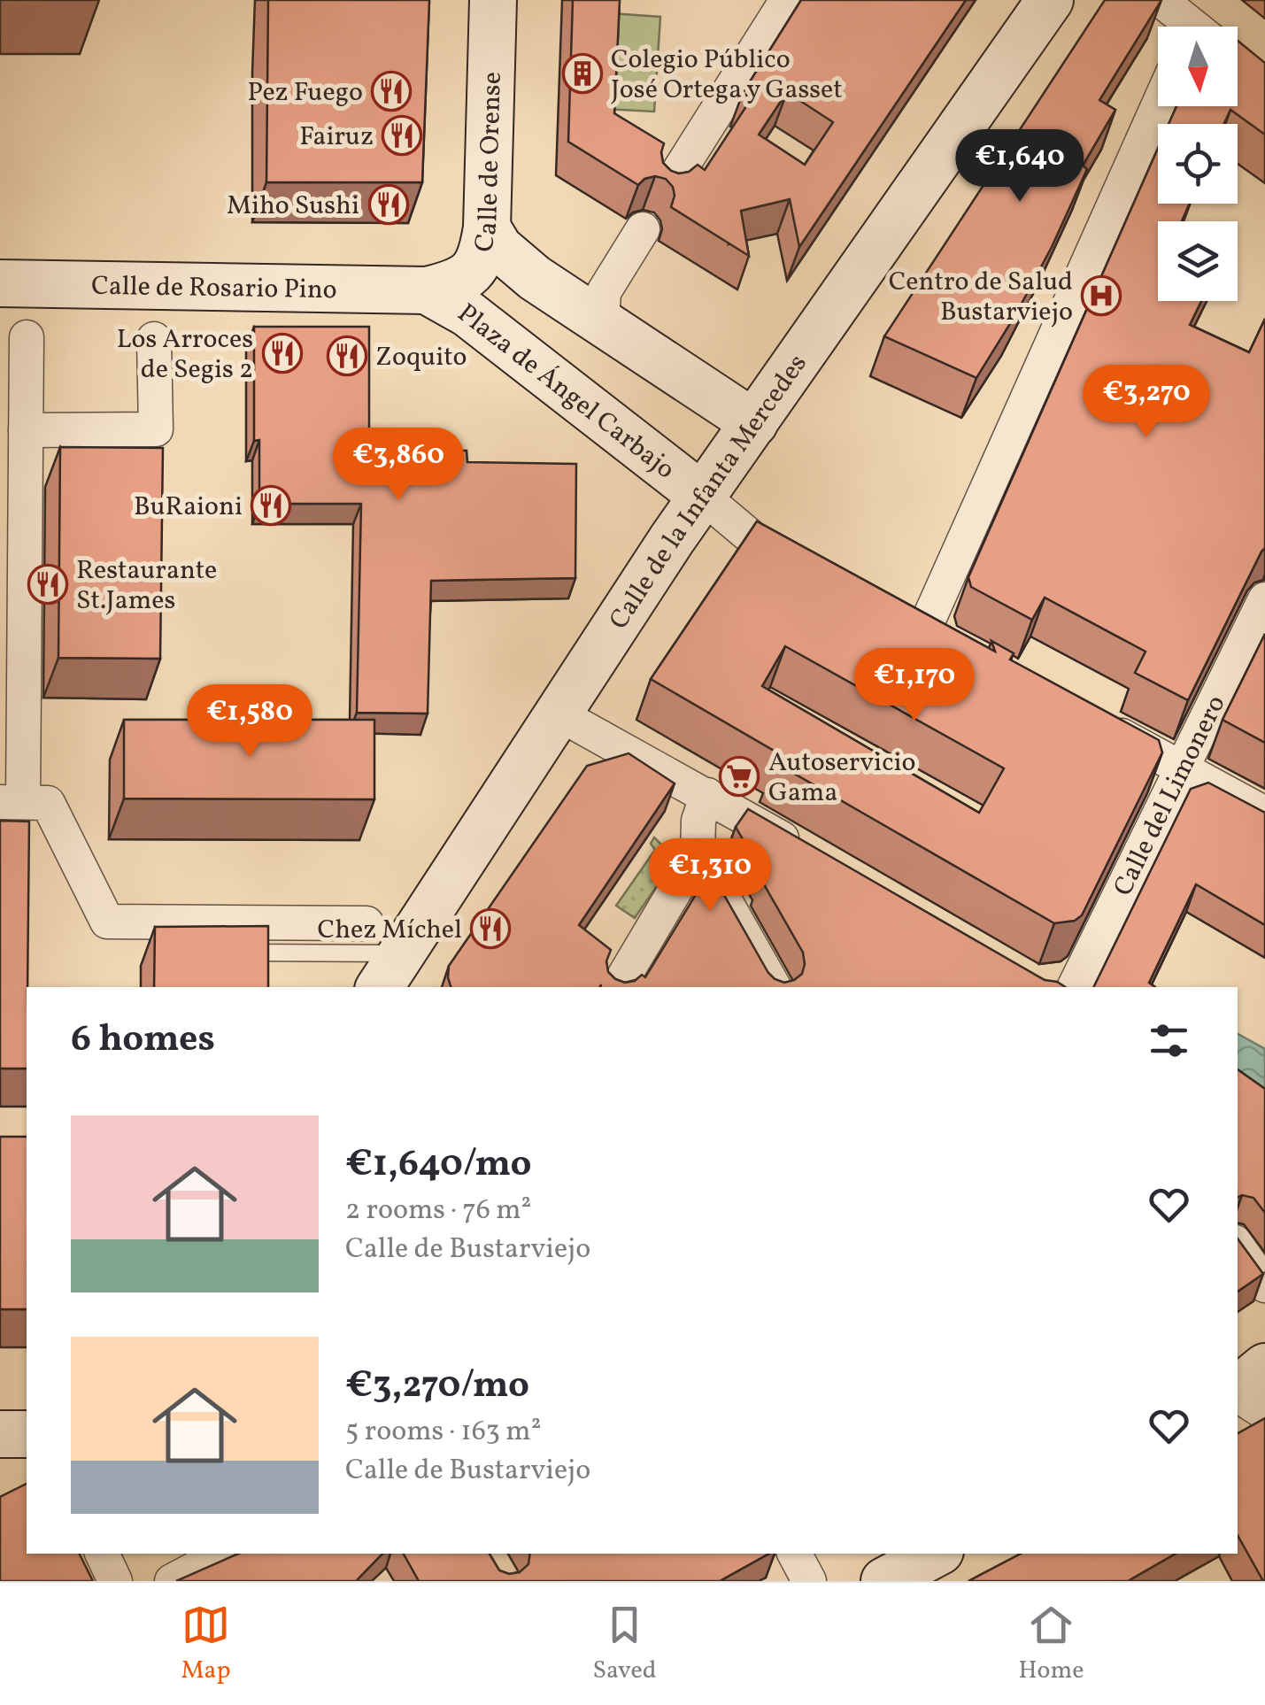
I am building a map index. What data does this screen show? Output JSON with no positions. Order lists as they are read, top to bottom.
{
  "streets": {
    "street": [
      "Calle de Orense",
      "Calle de Rosario Pino",
      "Plaza de Ángel Carbajo",
      "Calle de la Infanta Mercedes",
      "Calle del Limonero"
    ]
  },
  "crossings": [
    ["Calle de Orense", "Calle de Rosario Pino"],
    ["Calle de Orense", "Plaza de Ángel Carbajo"],
    ["Calle de Rosario Pino", "Plaza de Ángel Carbajo"],
    ["Plaza de Ángel Carbajo", "Calle de la Infanta Mercedes"]
  ],
  "places": {
    "building": ["Colegio Público José Ortega y Gasset"],
    "restaurant": [
      "Pez Fuego",
      "Fairuz",
      "Miho Sushi",
      "Los Arroces de Segis 2",
      "Zoquito",
      "BuRaioni",
      "Restaurante St.James",
      "Chez Míchel"
    ],
    "hospital": ["Centro de Salud Bustarviejo"],
    "supermarket": ["Autoservicio Gama"]
  },
  "north": "bottom",
  "page": {
    "price": [
      "€1,640",
      "€3,270",
      "€3,860",
      "€1,170",
      "€1,580",
      "€1,310"
    ],
    "heading": "6 homes",
    "list": [
      {
        "name": "€1,640/mo",
        "note": "2 rooms · 76 m² · Calle de Bustarviejo"
      },
      {
        "name": "€3,270/mo",
        "note": "5 rooms · 163 m² · Calle de Bustarviejo"
      }
    ],
    "tabs": ["Map", "Saved", "Home"]
  }
}
